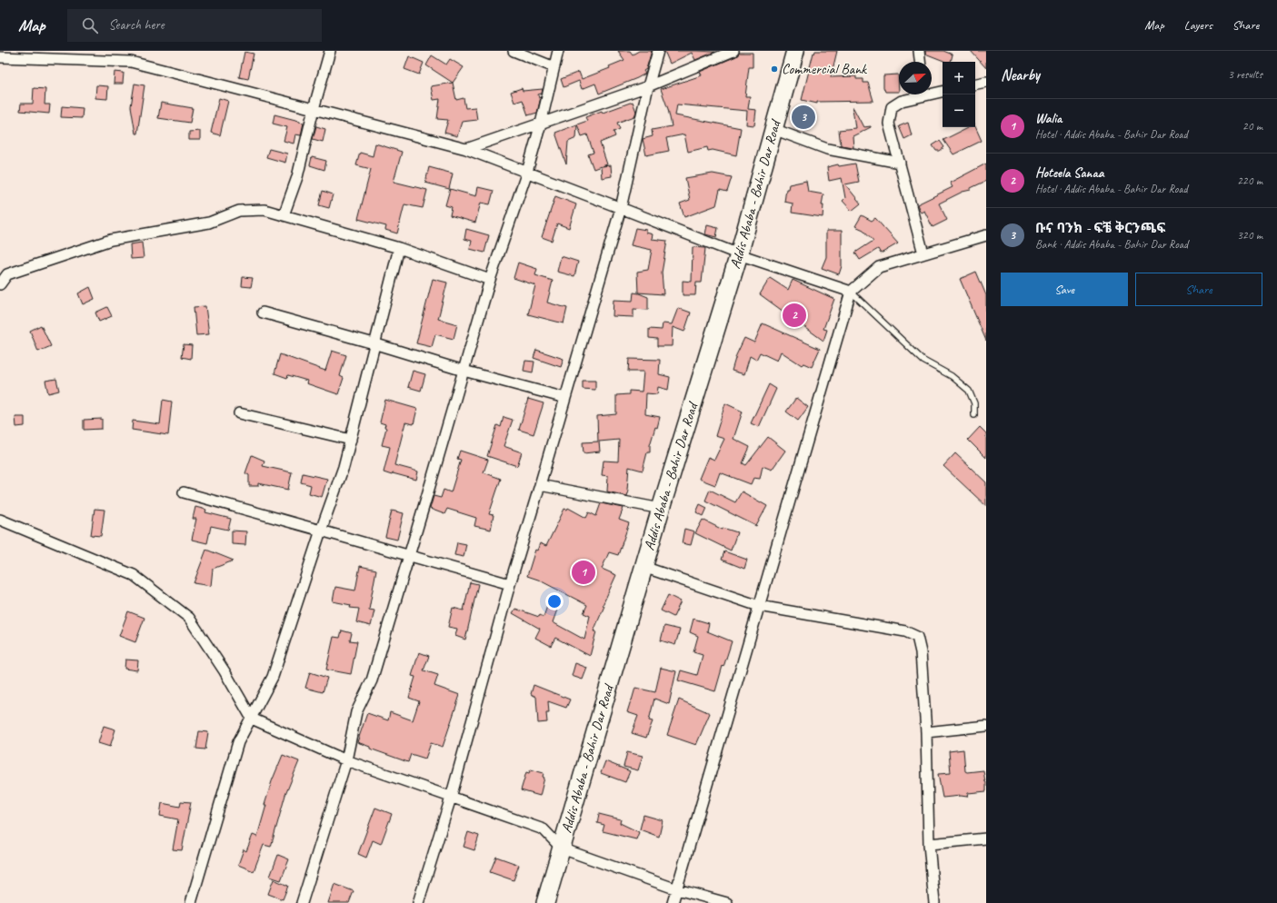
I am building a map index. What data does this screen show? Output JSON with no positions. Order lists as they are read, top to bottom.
{
  "streets": {
    "highway": ["Addis Ababa - Bahir Dar Road"]
  },
  "places": ["Commercial Bank"],
  "north": "top right",
  "page": {
    "header": "Map",
    "search": "Search here",
    "nav": ["Map", "Layers", "Share"],
    "heading": ["Nearby", "3 results"],
    "map_buttons": ["+", "−"],
    "list": [
      {
        "mark": "1",
        "name": "Walia",
        "note": "Hotel · Addis Ababa - Bahir Dar Road",
        "value": "20 m"
      },
      {
        "mark": "2",
        "name": "Hoteela Sanaa",
        "note": "Hotel · Addis Ababa - Bahir Dar Road",
        "value": "220 m"
      },
      {
        "mark": "3",
        "name": "ቡና ባንክ - ፍቼ ቅርንጫፍ",
        "note": "Bank · Addis Ababa - Bahir Dar Road",
        "value": "320 m"
      }
    ],
    "pins": ["3", "2", "1"],
    "buttons": ["Save", "Share"]
  }
}
